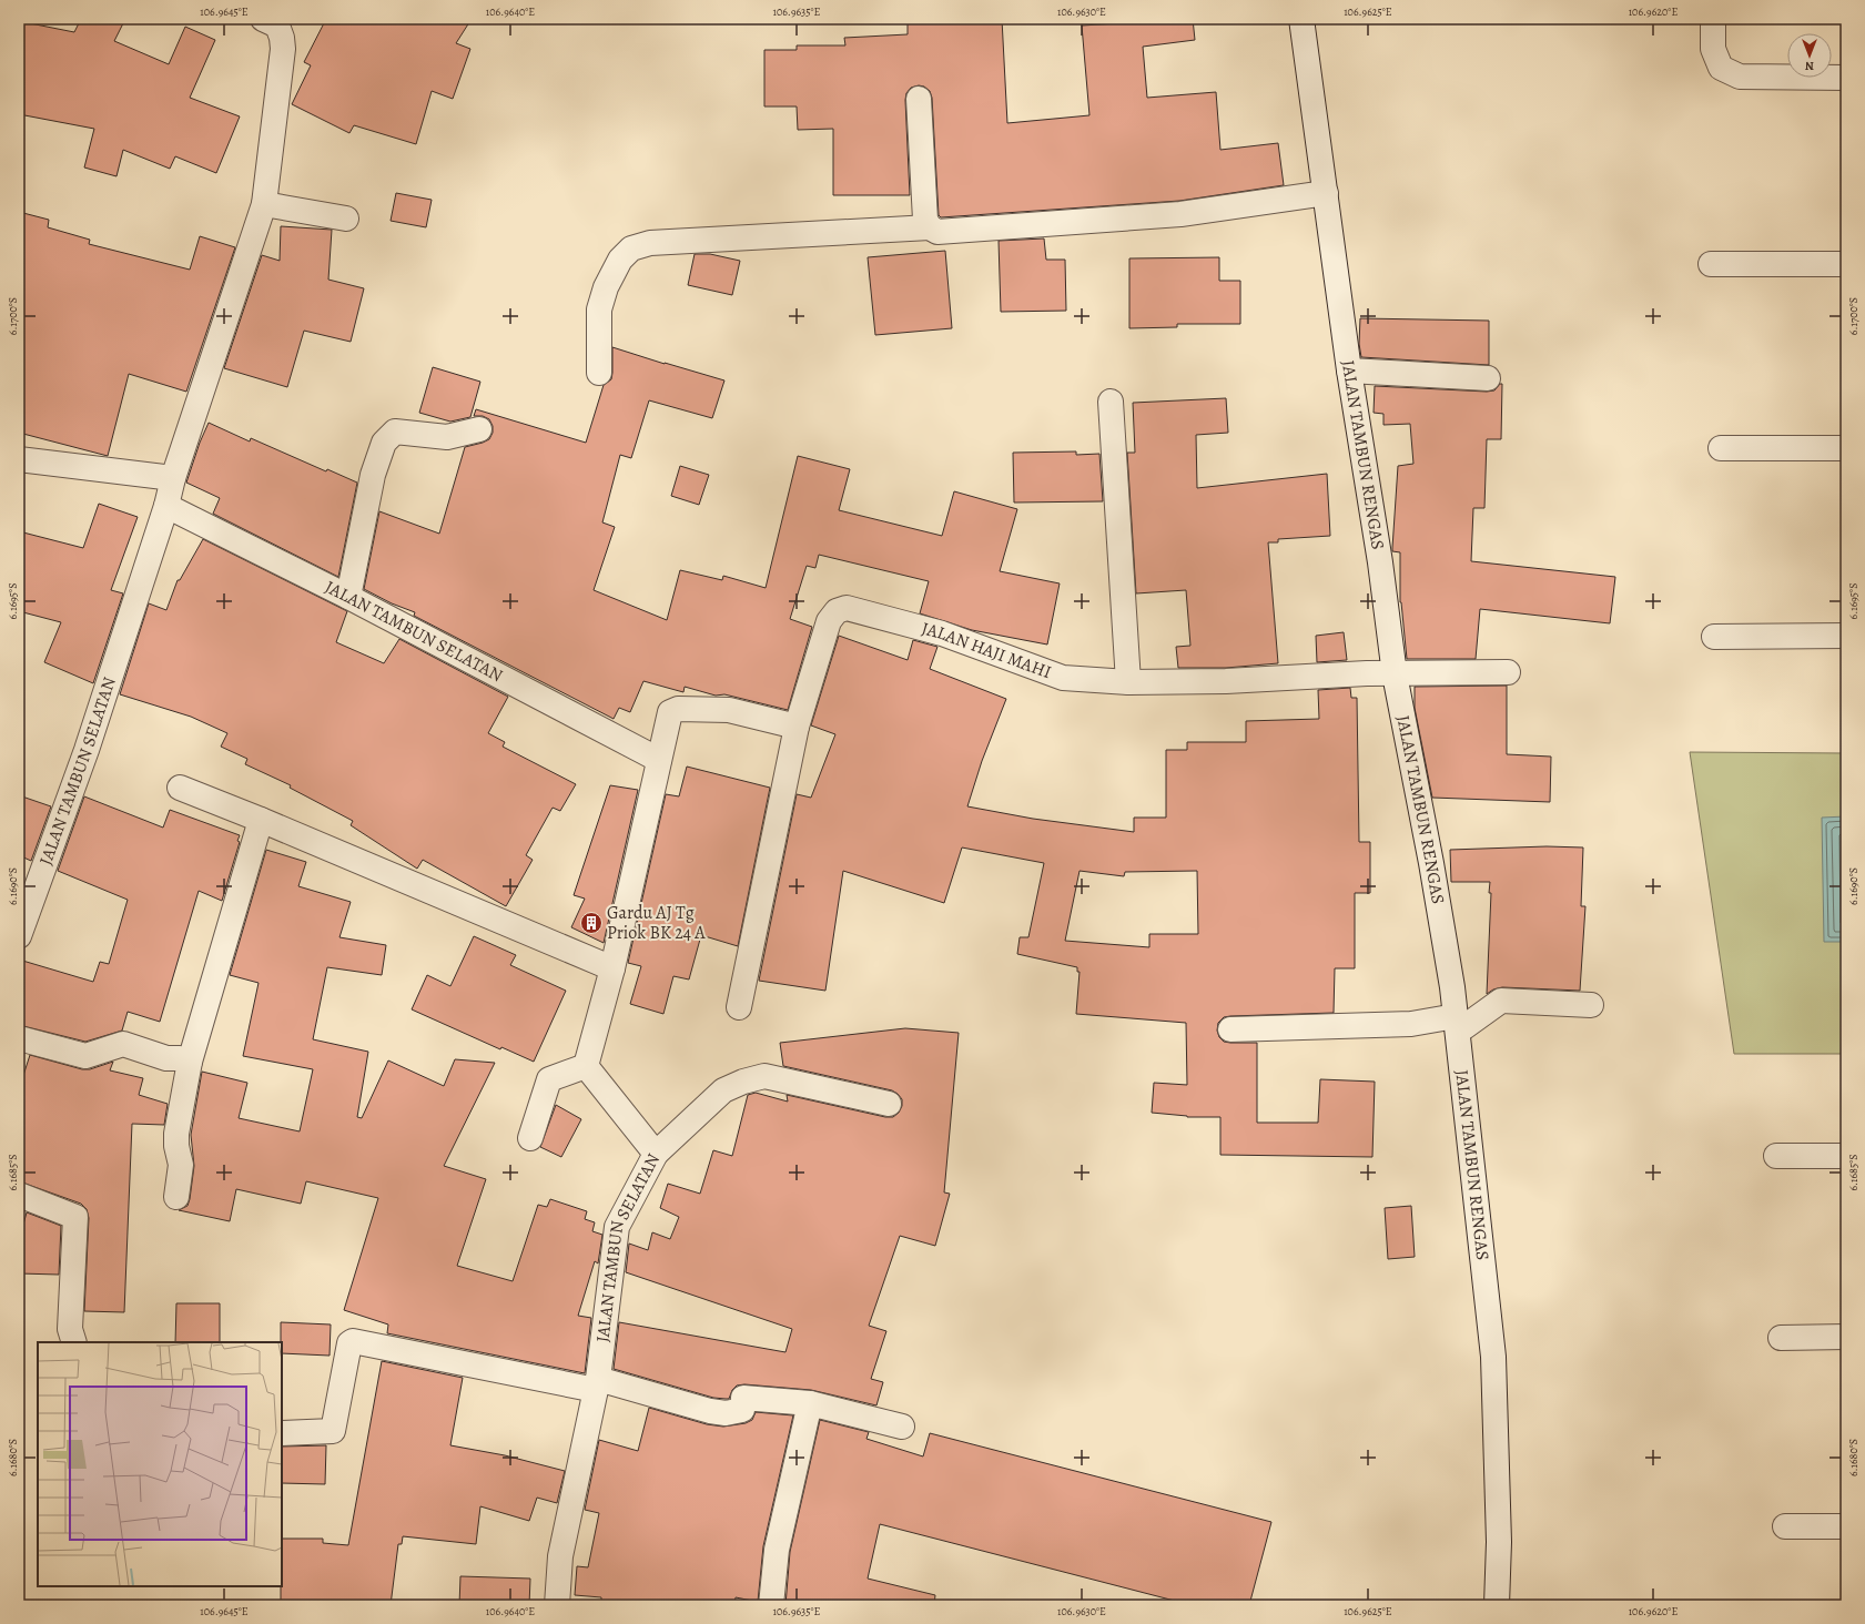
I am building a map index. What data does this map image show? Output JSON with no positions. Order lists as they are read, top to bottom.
{
  "streets": {
    "street": ["JALAN TAMBUN RENGAS", "JALAN TAMBUN SELATAN", "JALAN HAJI MAHI"]
  },
  "crossings": [
    ["JALAN TAMBUN RENGAS", "JALAN HAJI MAHI"]
  ],
  "places": {
    "building": ["Gardu AJ Tg Priok BK 24 A"]
  },
  "north": "bottom",
  "coordinates": [
    "106.9645°E",
    "106.9640°E",
    "106.9635°E",
    "106.9630°E",
    "106.9625°E",
    "106.9620°E",
    "6.1700°S",
    "6.1695°S",
    "6.1690°S",
    "6.1685°S",
    "6.1680°S"
  ]
}
